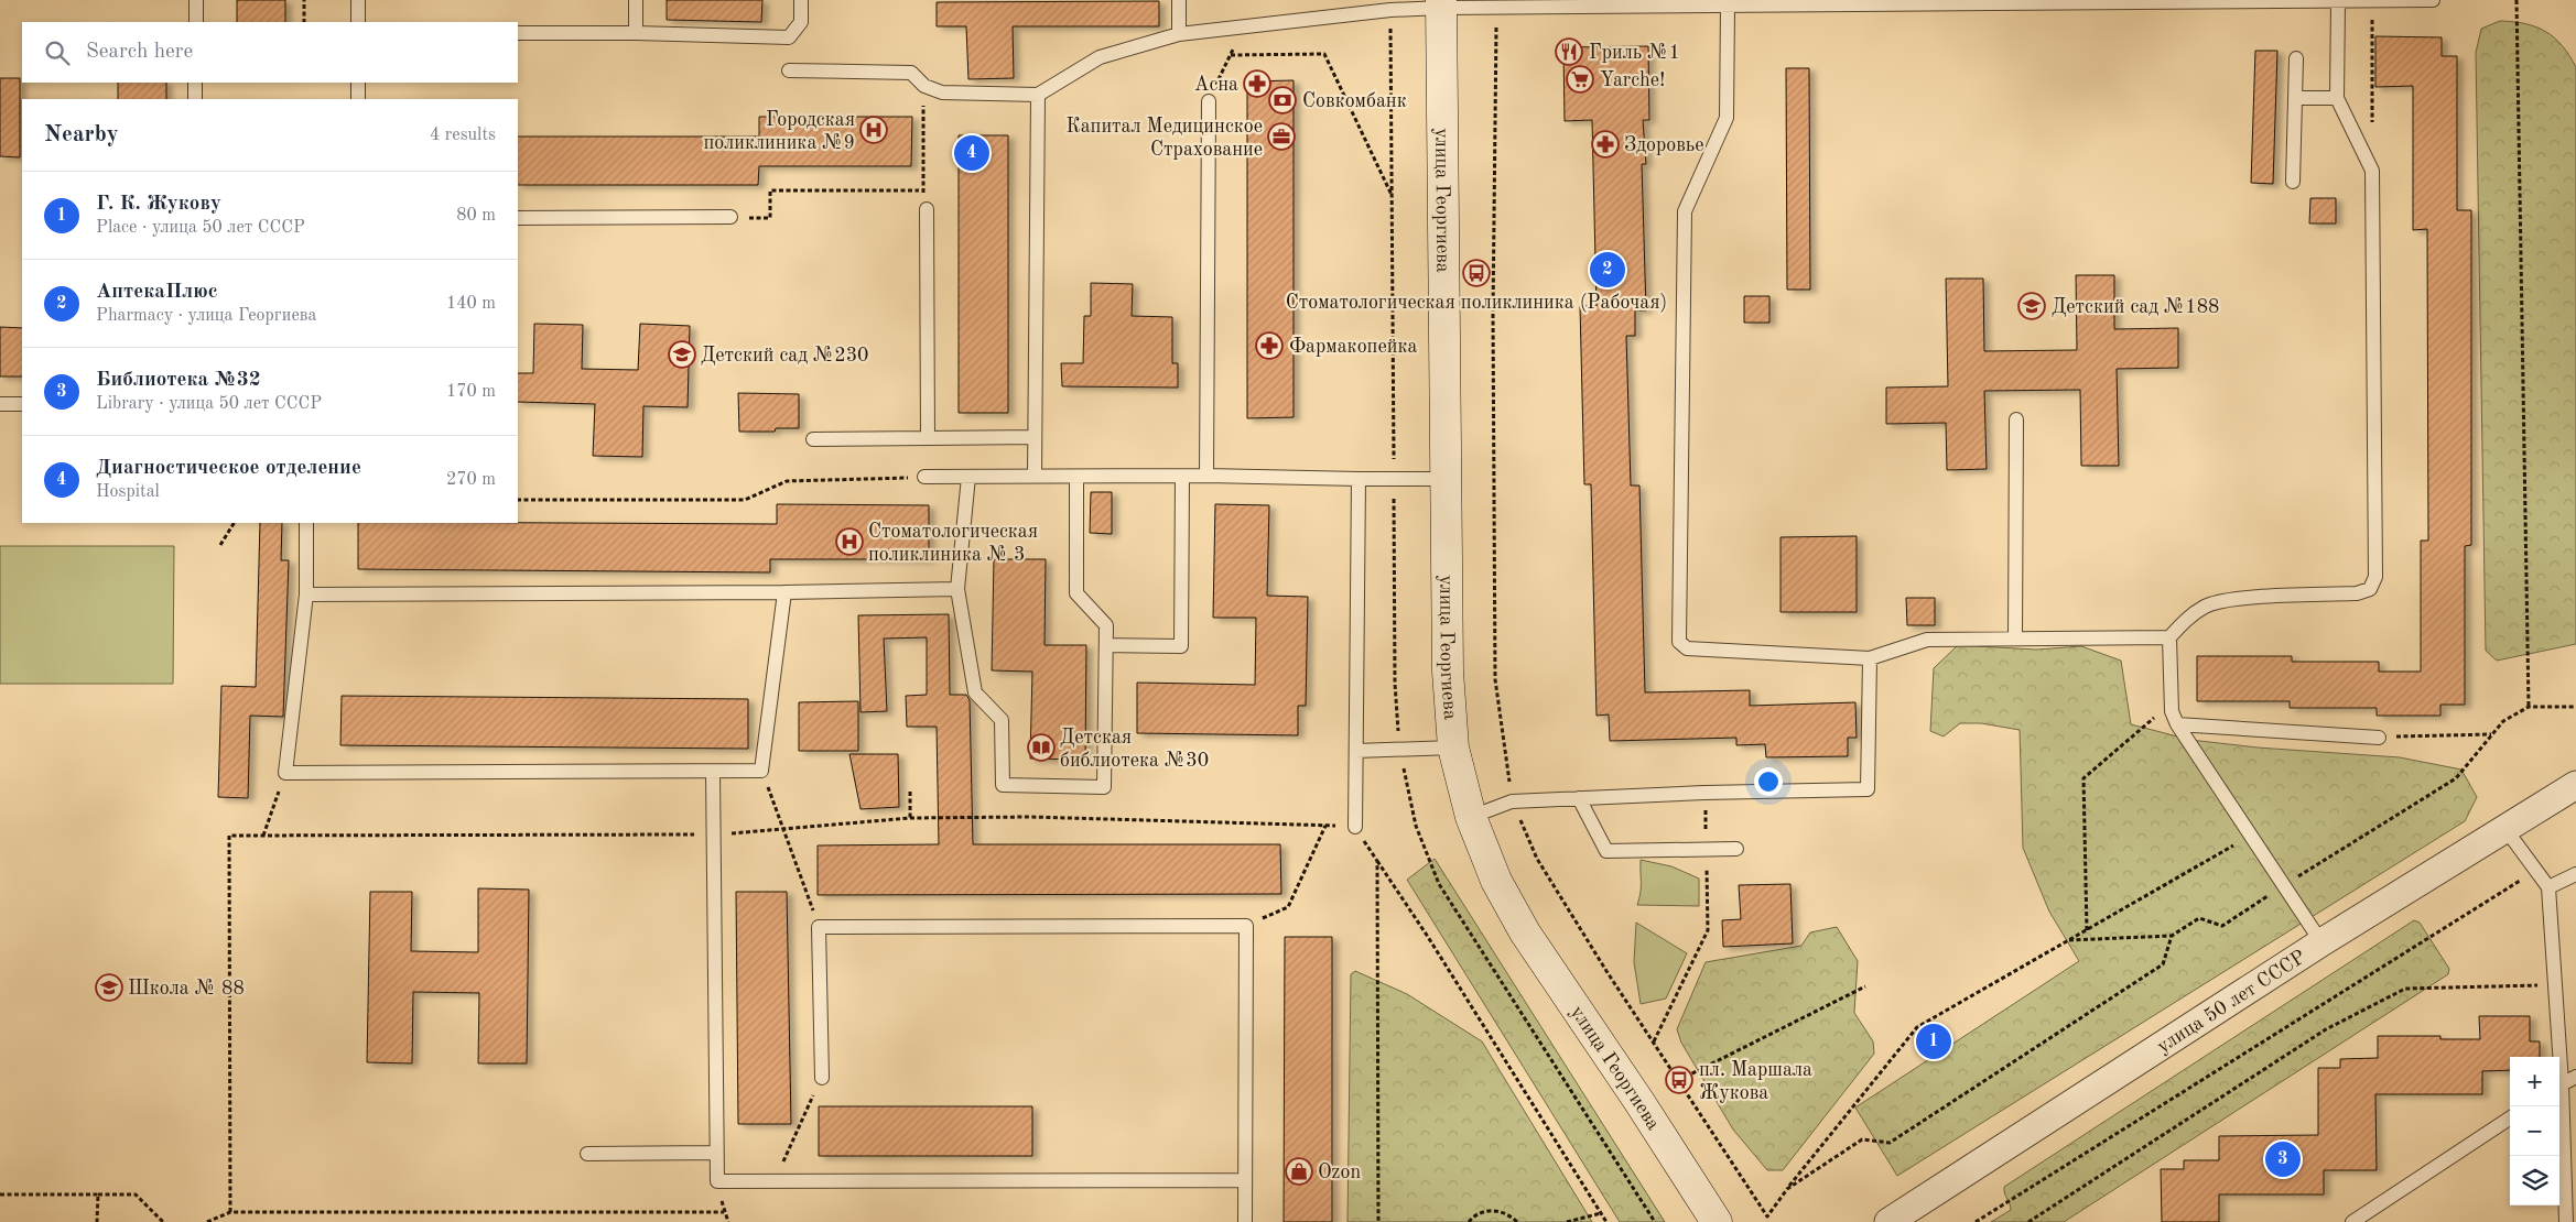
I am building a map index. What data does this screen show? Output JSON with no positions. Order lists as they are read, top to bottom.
{
  "streets": {
    "street": ["улица Георгиева", "улица 50 лет СССР"]
  },
  "places": {
    "restaurant": ["Гриль №1"],
    "supermarket": ["Yarche!"],
    "pharmacy": ["Асна", "Здоровье", "Фармакопейка"],
    "bank": ["Совкомбанк"],
    "hospital": ["Городская поликлиника №9", "Стоматологическая поликлиника № 3"],
    "office": ["Капитал Медицинское Страхование"],
    "bus stop": ["Стоматологическая поликлиника (Рабочая)", "пл. Маршала Жукова"],
    "school or university": ["Детский сад №188", "Детский сад №230", "Школа № 88"],
    "library": ["Детская библиотека №30"],
    "shop": ["Ozon"]
  },
  "page": {
    "search": "Search here",
    "heading": ["Nearby", "4 results"],
    "pins": [
      "4",
      "2",
      "1",
      "3"
    ],
    "list": [
      {
        "mark": "1",
        "name": "Г. К. Жукову",
        "note": "Place · улица 50 лет СССР",
        "value": "80 m"
      },
      {
        "mark": "2",
        "name": "АптекаПлюс",
        "note": "Pharmacy · улица Георгиева",
        "value": "140 m"
      },
      {
        "mark": "3",
        "name": "Библиотека №32",
        "note": "Library · улица 50 лет СССР",
        "value": "170 m"
      },
      {
        "mark": "4",
        "name": "Диагностическое отделение",
        "note": "Hospital",
        "value": "270 m"
      }
    ],
    "map_buttons": ["+", "−"]
  }
}
